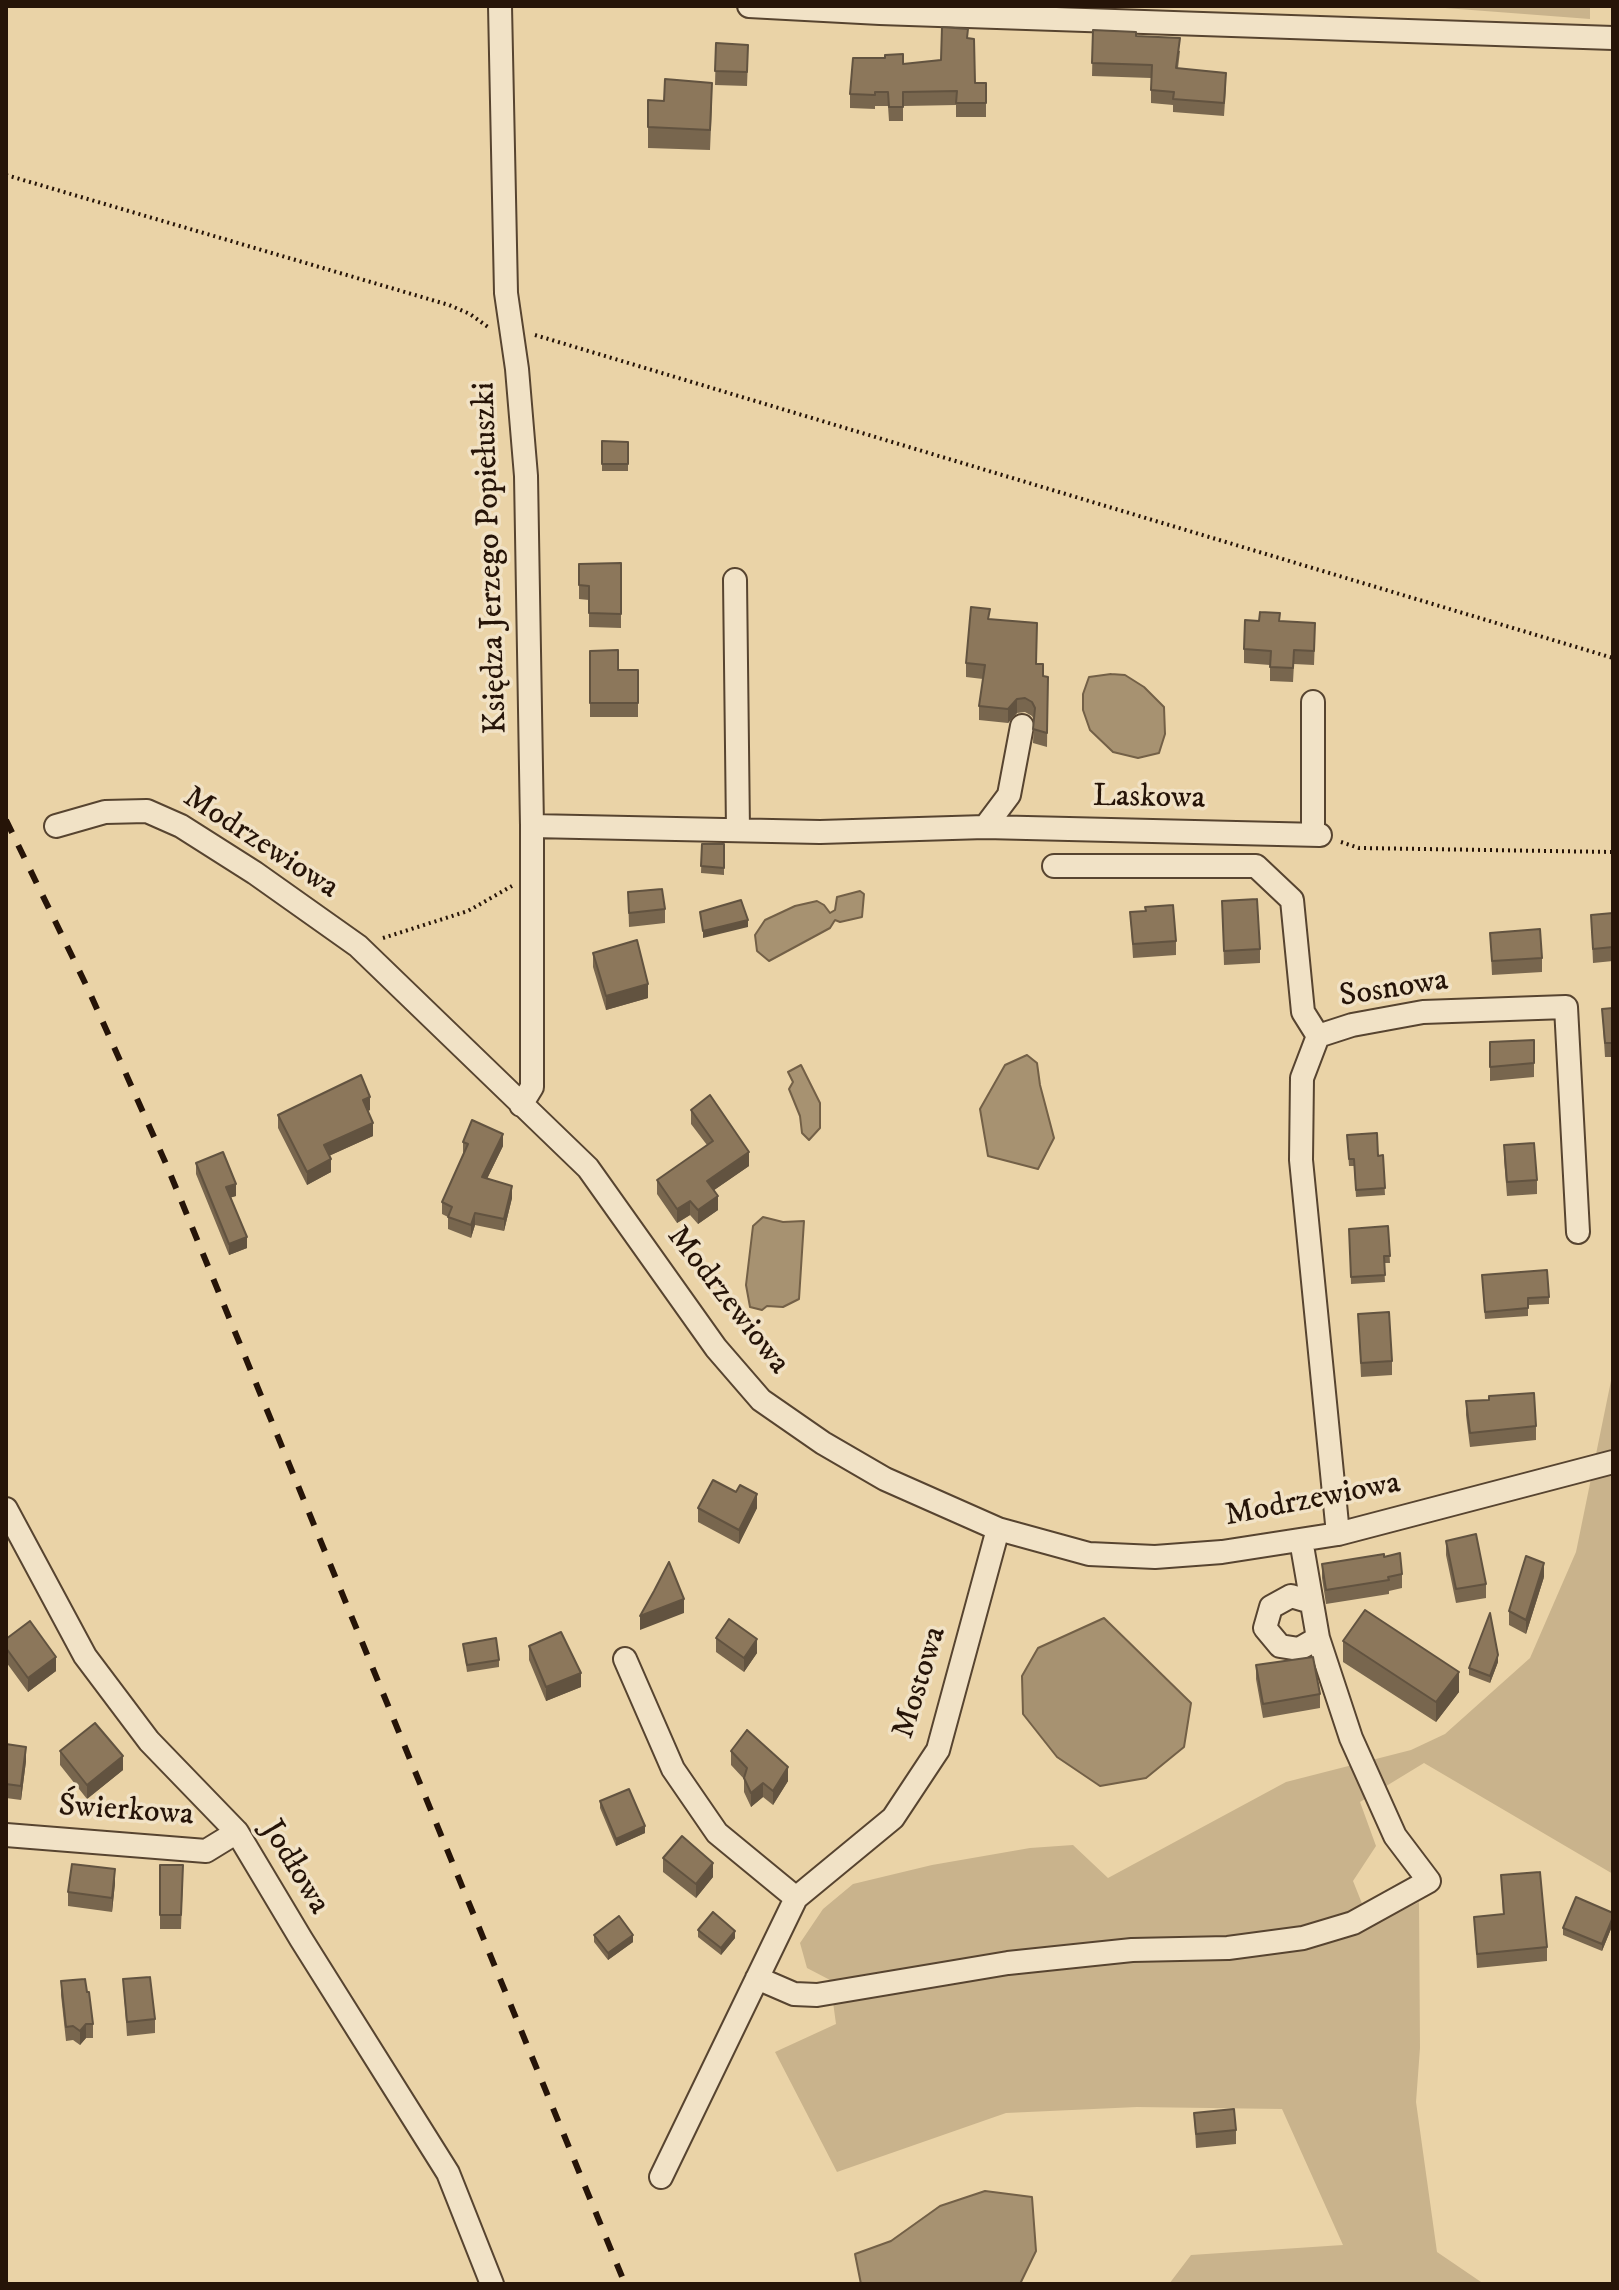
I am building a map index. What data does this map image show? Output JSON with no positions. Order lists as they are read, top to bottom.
{
  "streets": {
    "street": [
      "Księdza Jerzego Popiełuszki",
      "Laskowa",
      "Modrzewiowa",
      "Sosnowa",
      "Mostowa",
      "Świerkowa",
      "Jodłowa"
    ]
  },
  "crossings": [
    ["Księdza Jerzego Popiełuszki", "Laskowa"],
    ["Księdza Jerzego Popiełuszki", "Modrzewiowa"],
    ["Modrzewiowa", "Sosnowa"],
    ["Modrzewiowa", "Mostowa"],
    ["Świerkowa", "Jodłowa"]
  ]
}
